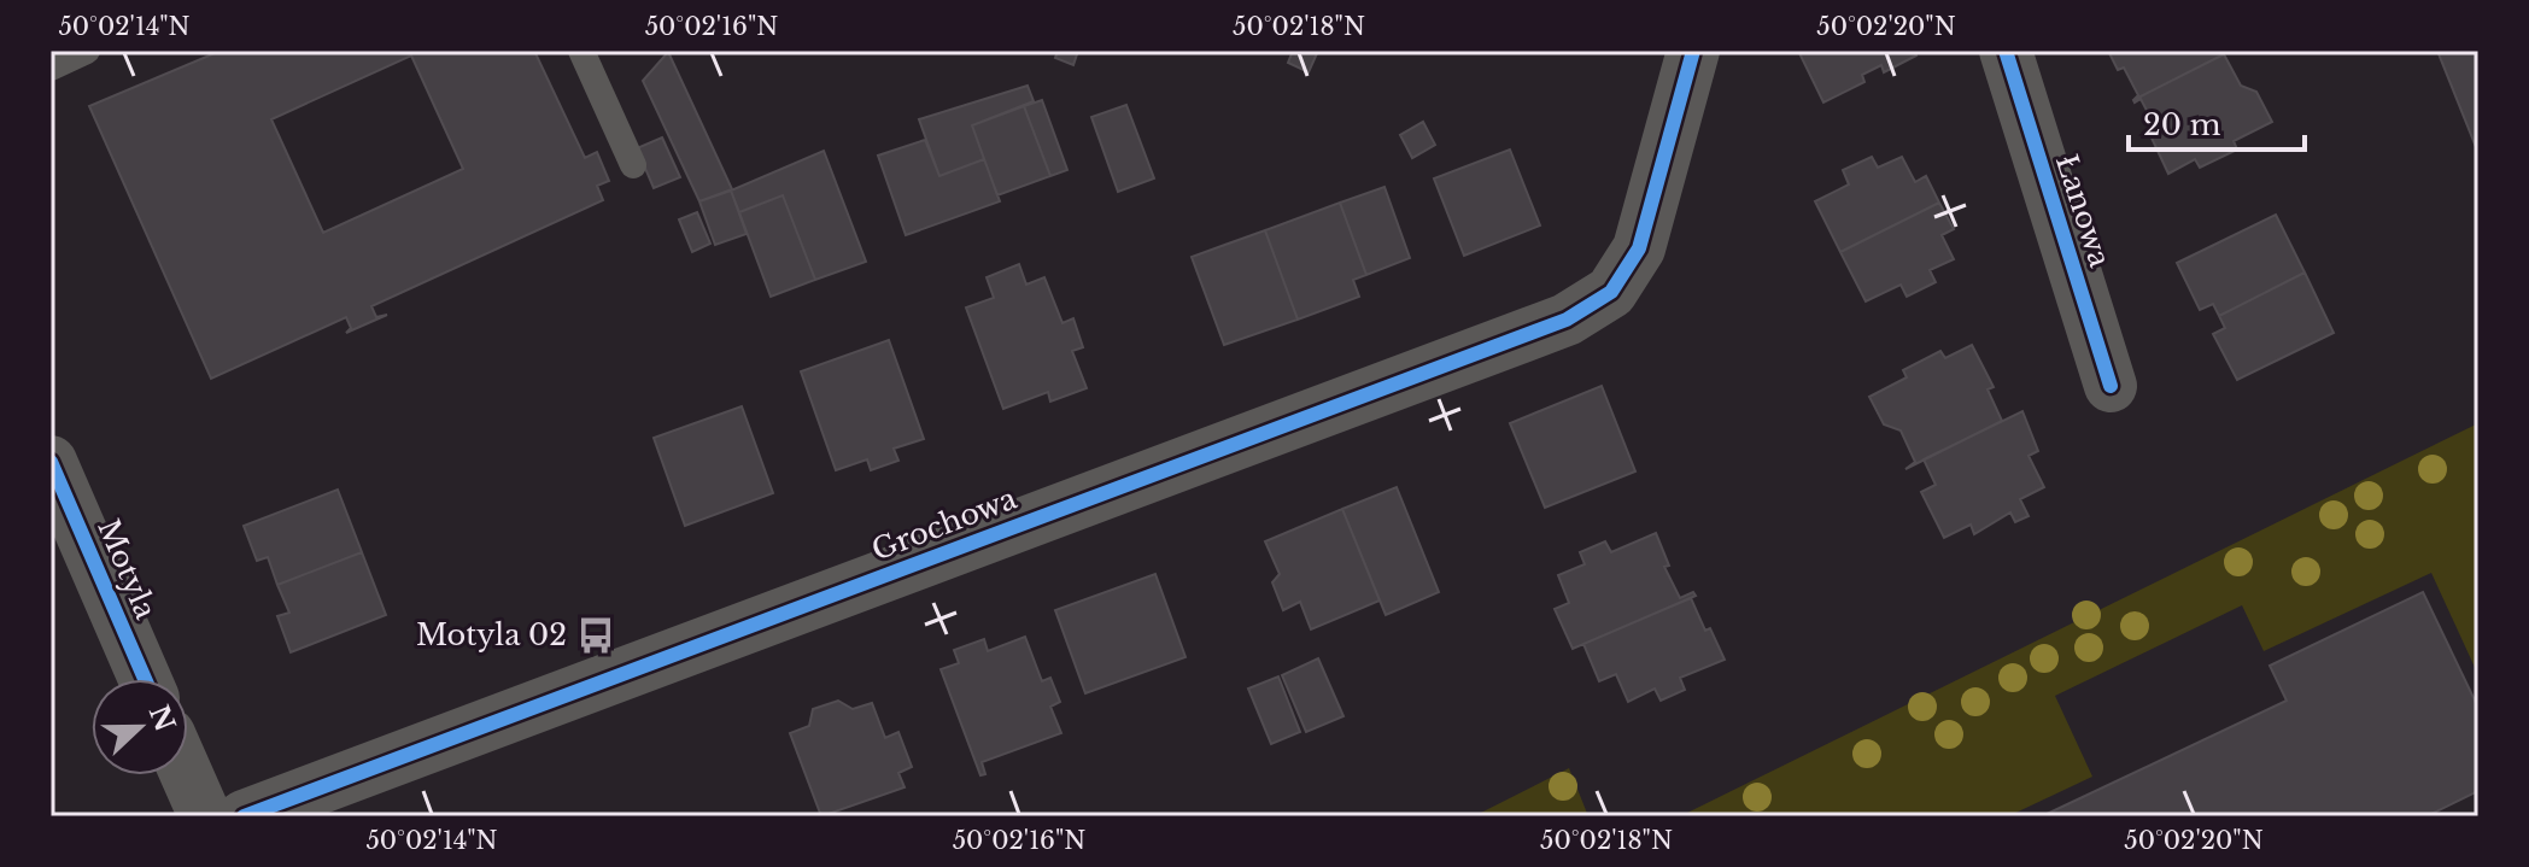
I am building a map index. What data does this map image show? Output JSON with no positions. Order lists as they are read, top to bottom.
{
  "streets": {
    "street": ["Łanowa", "Grochowa", "Motyla"]
  },
  "places": {
    "bus stop": ["Motyla 02"]
  },
  "scale_bar": "20 m",
  "north": "right",
  "coordinates": [
    "50°02'14\"N",
    "50°02'16\"N",
    "50°02'18\"N",
    "50°02'20\"N"
  ]
}
